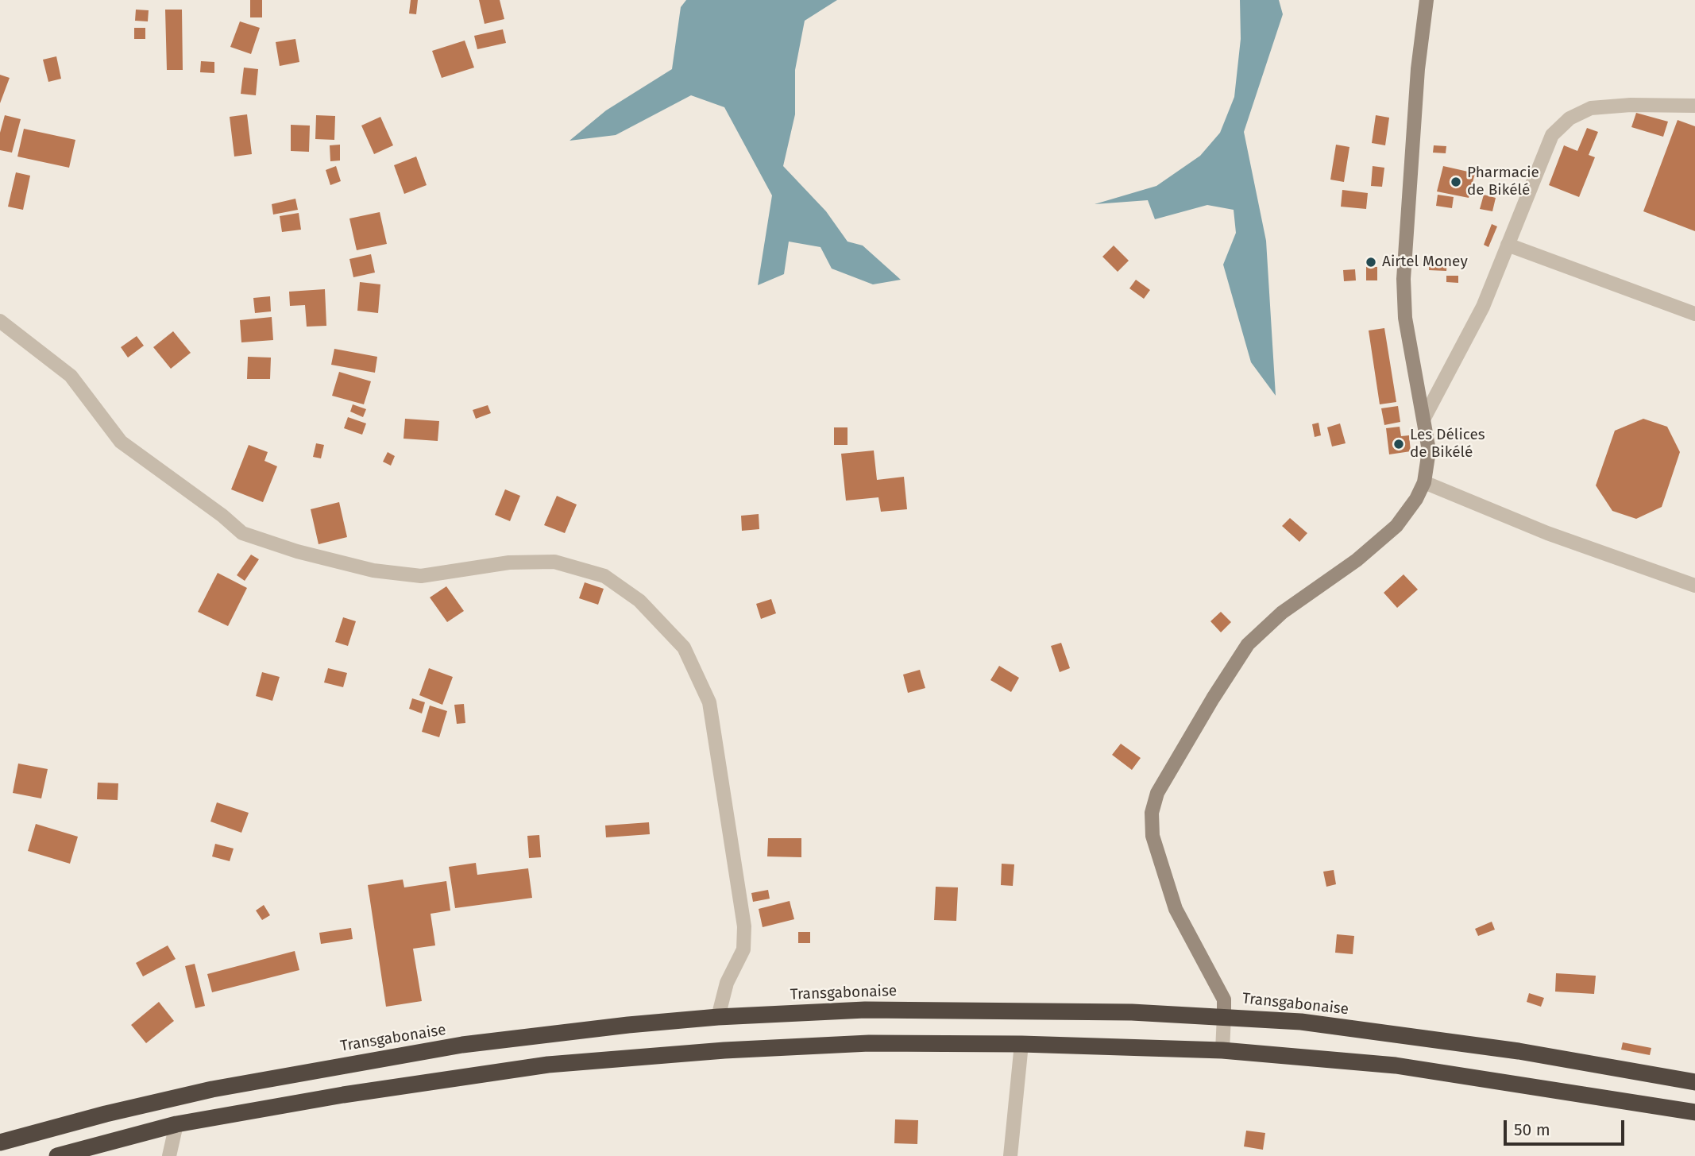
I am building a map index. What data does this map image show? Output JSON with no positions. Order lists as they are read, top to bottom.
{
  "streets": {
    "highway": ["Transgabonaise"]
  },
  "places": ["Pharmacie de Bikélé", "Airtel Money", "Les Délices de Bikélé"],
  "scale_bar": "50 m"
}
